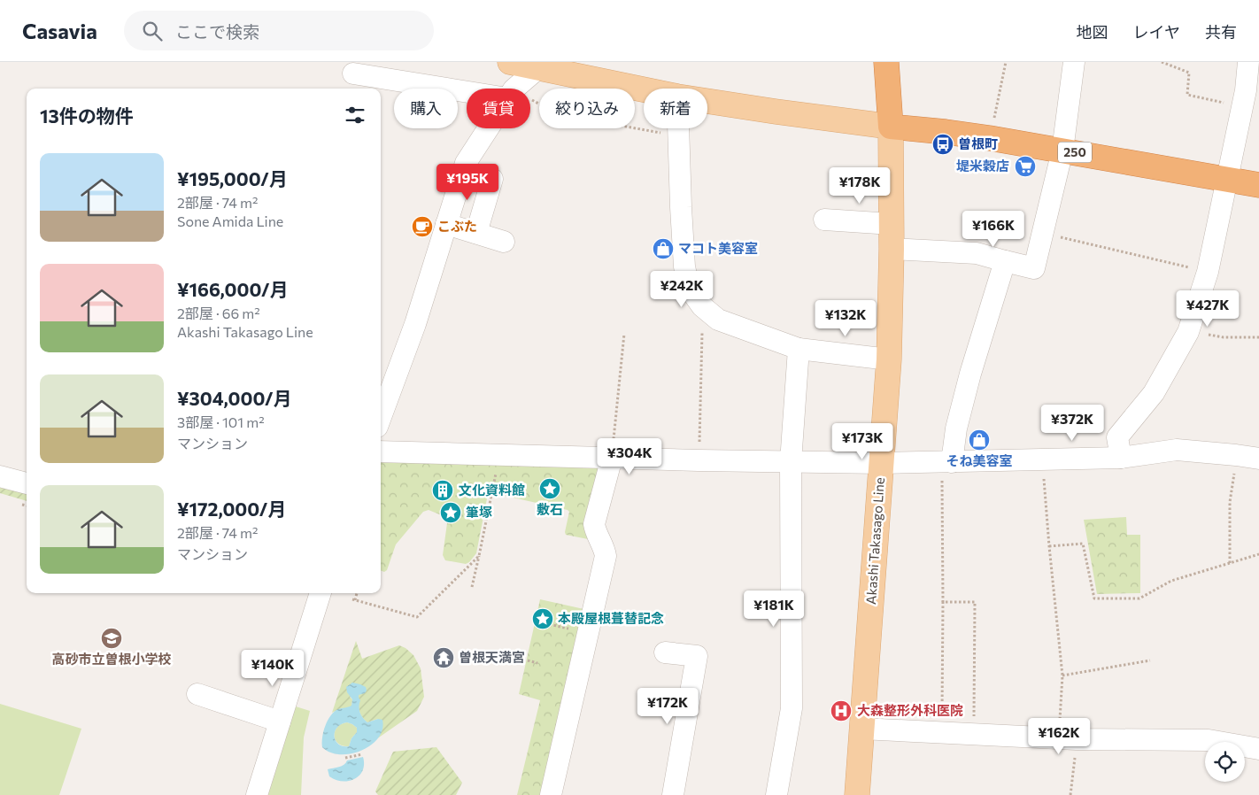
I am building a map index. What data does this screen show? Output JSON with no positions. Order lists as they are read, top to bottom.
{
  "streets": {
    "highway": ["250"],
    "main road": ["Akashi Takasago Line"]
  },
  "crossings": [
    ["250", "Akashi Takasago Line"]
  ],
  "places": {
    "bus stop": ["曽根町"],
    "supermarket": ["堤米穀店"],
    "cafe": ["こぶた"],
    "shop": ["マコト美容室", "そね美容室"],
    "place": ["敷石", "筆塚", "本殿屋根葺替記念"],
    "building": ["文化資料館"],
    "school or university": ["高砂市立曽根小学校"],
    "temple": ["曽根天満宮"],
    "hospital": ["大森整形外科医院"]
  },
  "page": {
    "header": "Casavia",
    "search": "ここで検索",
    "nav": ["地図", "レイヤ", "共有"],
    "chip": [
      "購入",
      "賃貸",
      "絞り込み",
      "新着"
    ],
    "heading": "13件の物件",
    "list": [
      {
        "name": "¥195,000/月",
        "note": "2部屋 · 74 m² · Sone Amida Line"
      },
      {
        "name": "¥166,000/月",
        "note": "2部屋 · 66 m² · Akashi Takasago Line"
      },
      {
        "name": "¥304,000/月",
        "note": "3部屋 · 101 m² · マンション"
      },
      {
        "name": "¥172,000/月",
        "note": "2部屋 · 74 m² · マンション"
      }
    ],
    "price": [
      "¥195K",
      "¥178K",
      "¥166K",
      "¥242K",
      "¥427K",
      "¥132K",
      "¥372K",
      "¥173K",
      "¥304K",
      "¥181K",
      "¥140K",
      "¥172K",
      "¥162K"
    ]
  }
}
